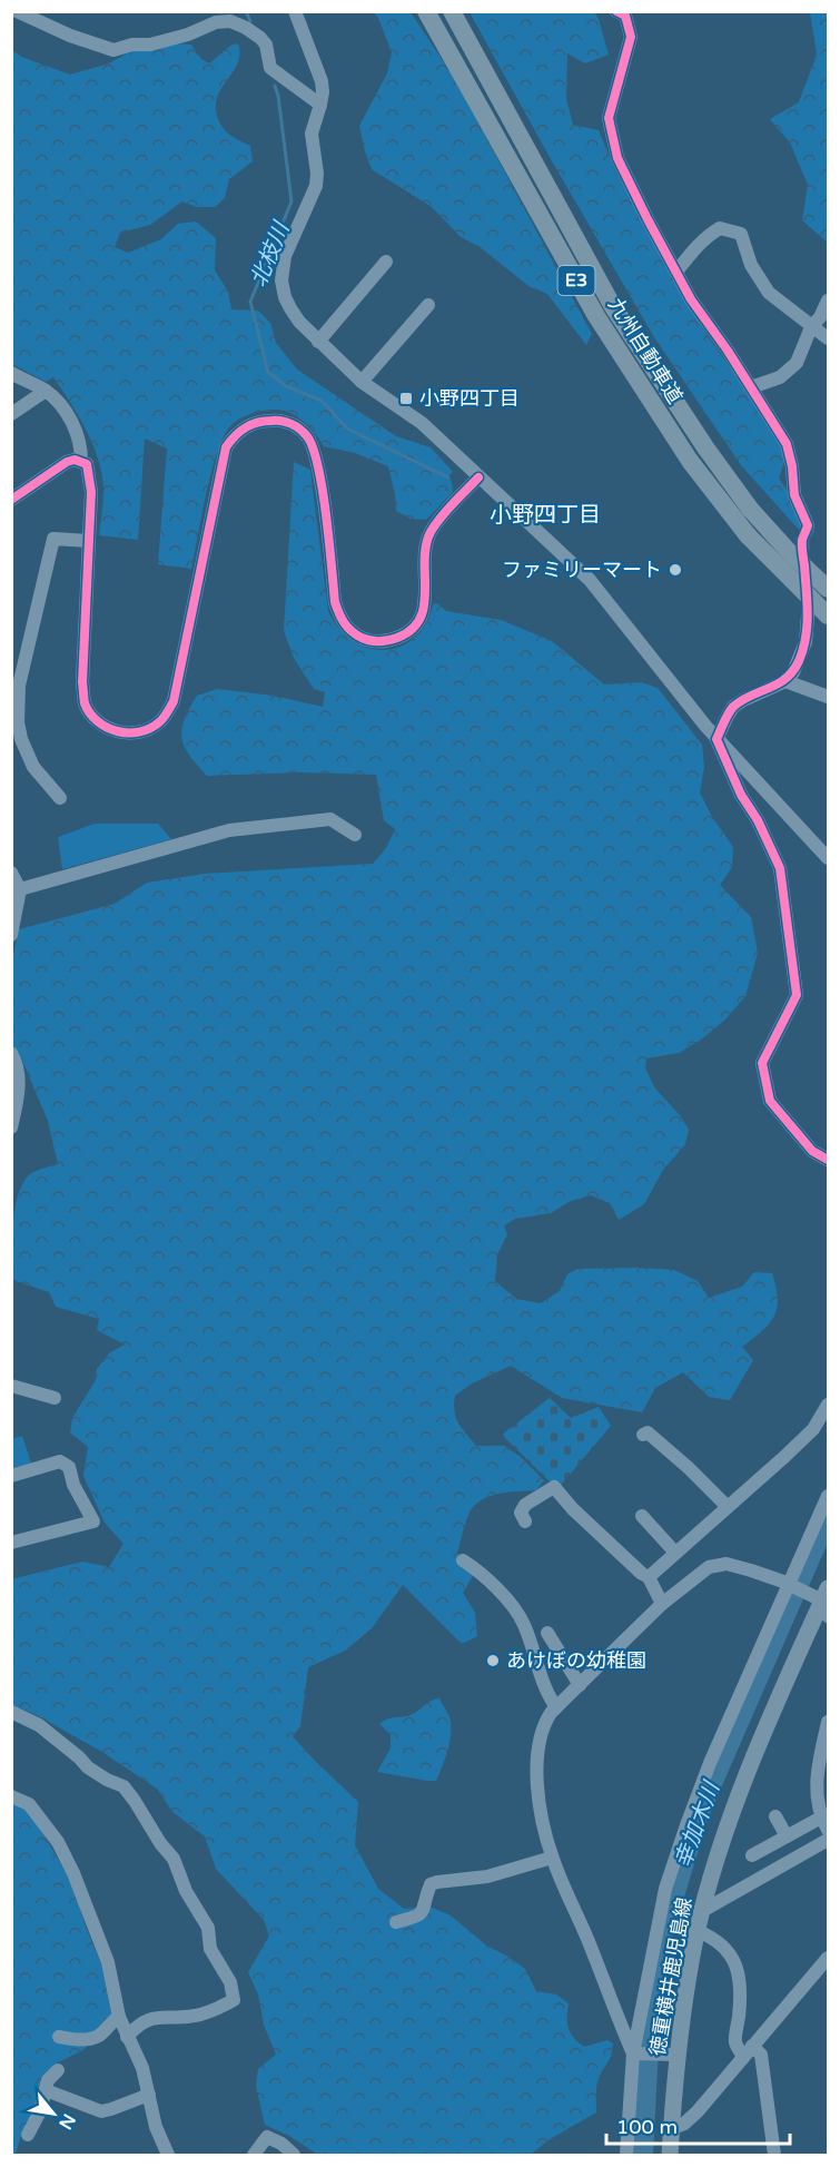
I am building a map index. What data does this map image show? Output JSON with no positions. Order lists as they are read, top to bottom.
{
  "streets": {
    "highway": ["E3", "九州自動車道"],
    "main road": ["徳重横井鹿児島線"]
  },
  "districts": ["小野四丁目"],
  "water": ["北枝川", "幸加木川"],
  "places": {
    "transit": ["小野四丁目"],
    "other": ["ファミリーマート", "あけぼの幼稚園"]
  },
  "scale_bar": "100 m",
  "north": "bottom right"
}
